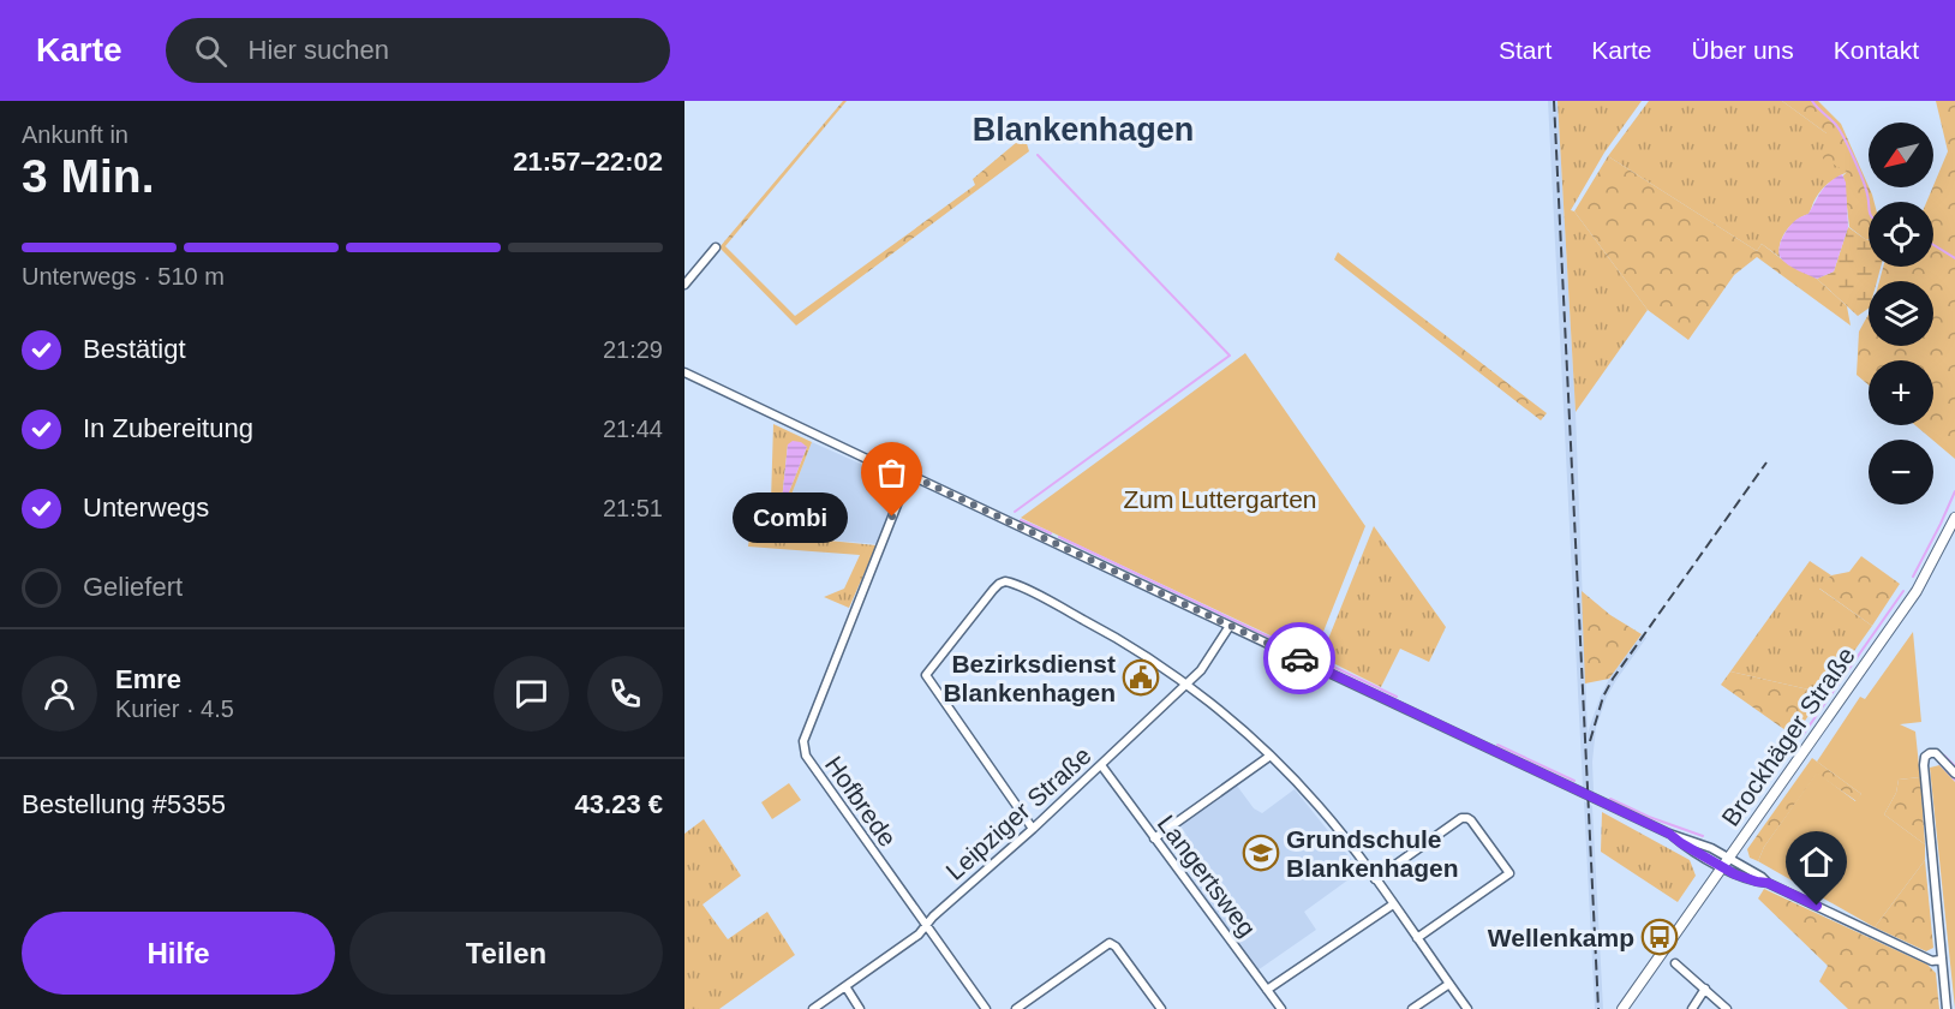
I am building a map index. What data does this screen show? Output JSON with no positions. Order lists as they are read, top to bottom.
{
  "streets": {
    "main road": ["Brockhäger Straße"],
    "street": ["Hofbrede", "Leipziger Straße", "Langertsweg"]
  },
  "crossings": [
    ["Hofbrede", "Leipziger Straße"],
    ["Leipziger Straße", "Langertsweg"]
  ],
  "districts": ["Blankenhagen"],
  "parks": ["Zum Luttergarten"],
  "places": {
    "other": ["Combi"],
    "public building": ["Bezirksdienst Blankenhagen"],
    "school or university": ["Grundschule Blankenhagen"],
    "bus stop": ["Wellenkamp"]
  },
  "north": "bottom left",
  "page": {
    "header": "Karte",
    "search": "Hier suchen",
    "nav": [
      "Start",
      "Karte",
      "Über uns",
      "Kontakt"
    ],
    "heading": ["3 Min.", "Ankunft in", "21:57–22:02"],
    "panel": [
      "Emre",
      "Kurier · 4.5",
      "Bestellung #5355",
      "43.23 €"
    ],
    "map_buttons": ["+", "−"],
    "bar": "Unterwegs · 510 m",
    "list": [
      ["Bestätigt", "21:29"],
      ["In Zubereitung", "21:44"],
      ["Unterwegs", "21:51"],
      "Geliefert"
    ],
    "bubble": "Combi",
    "buttons": ["Hilfe", "Teilen"]
  }
}
